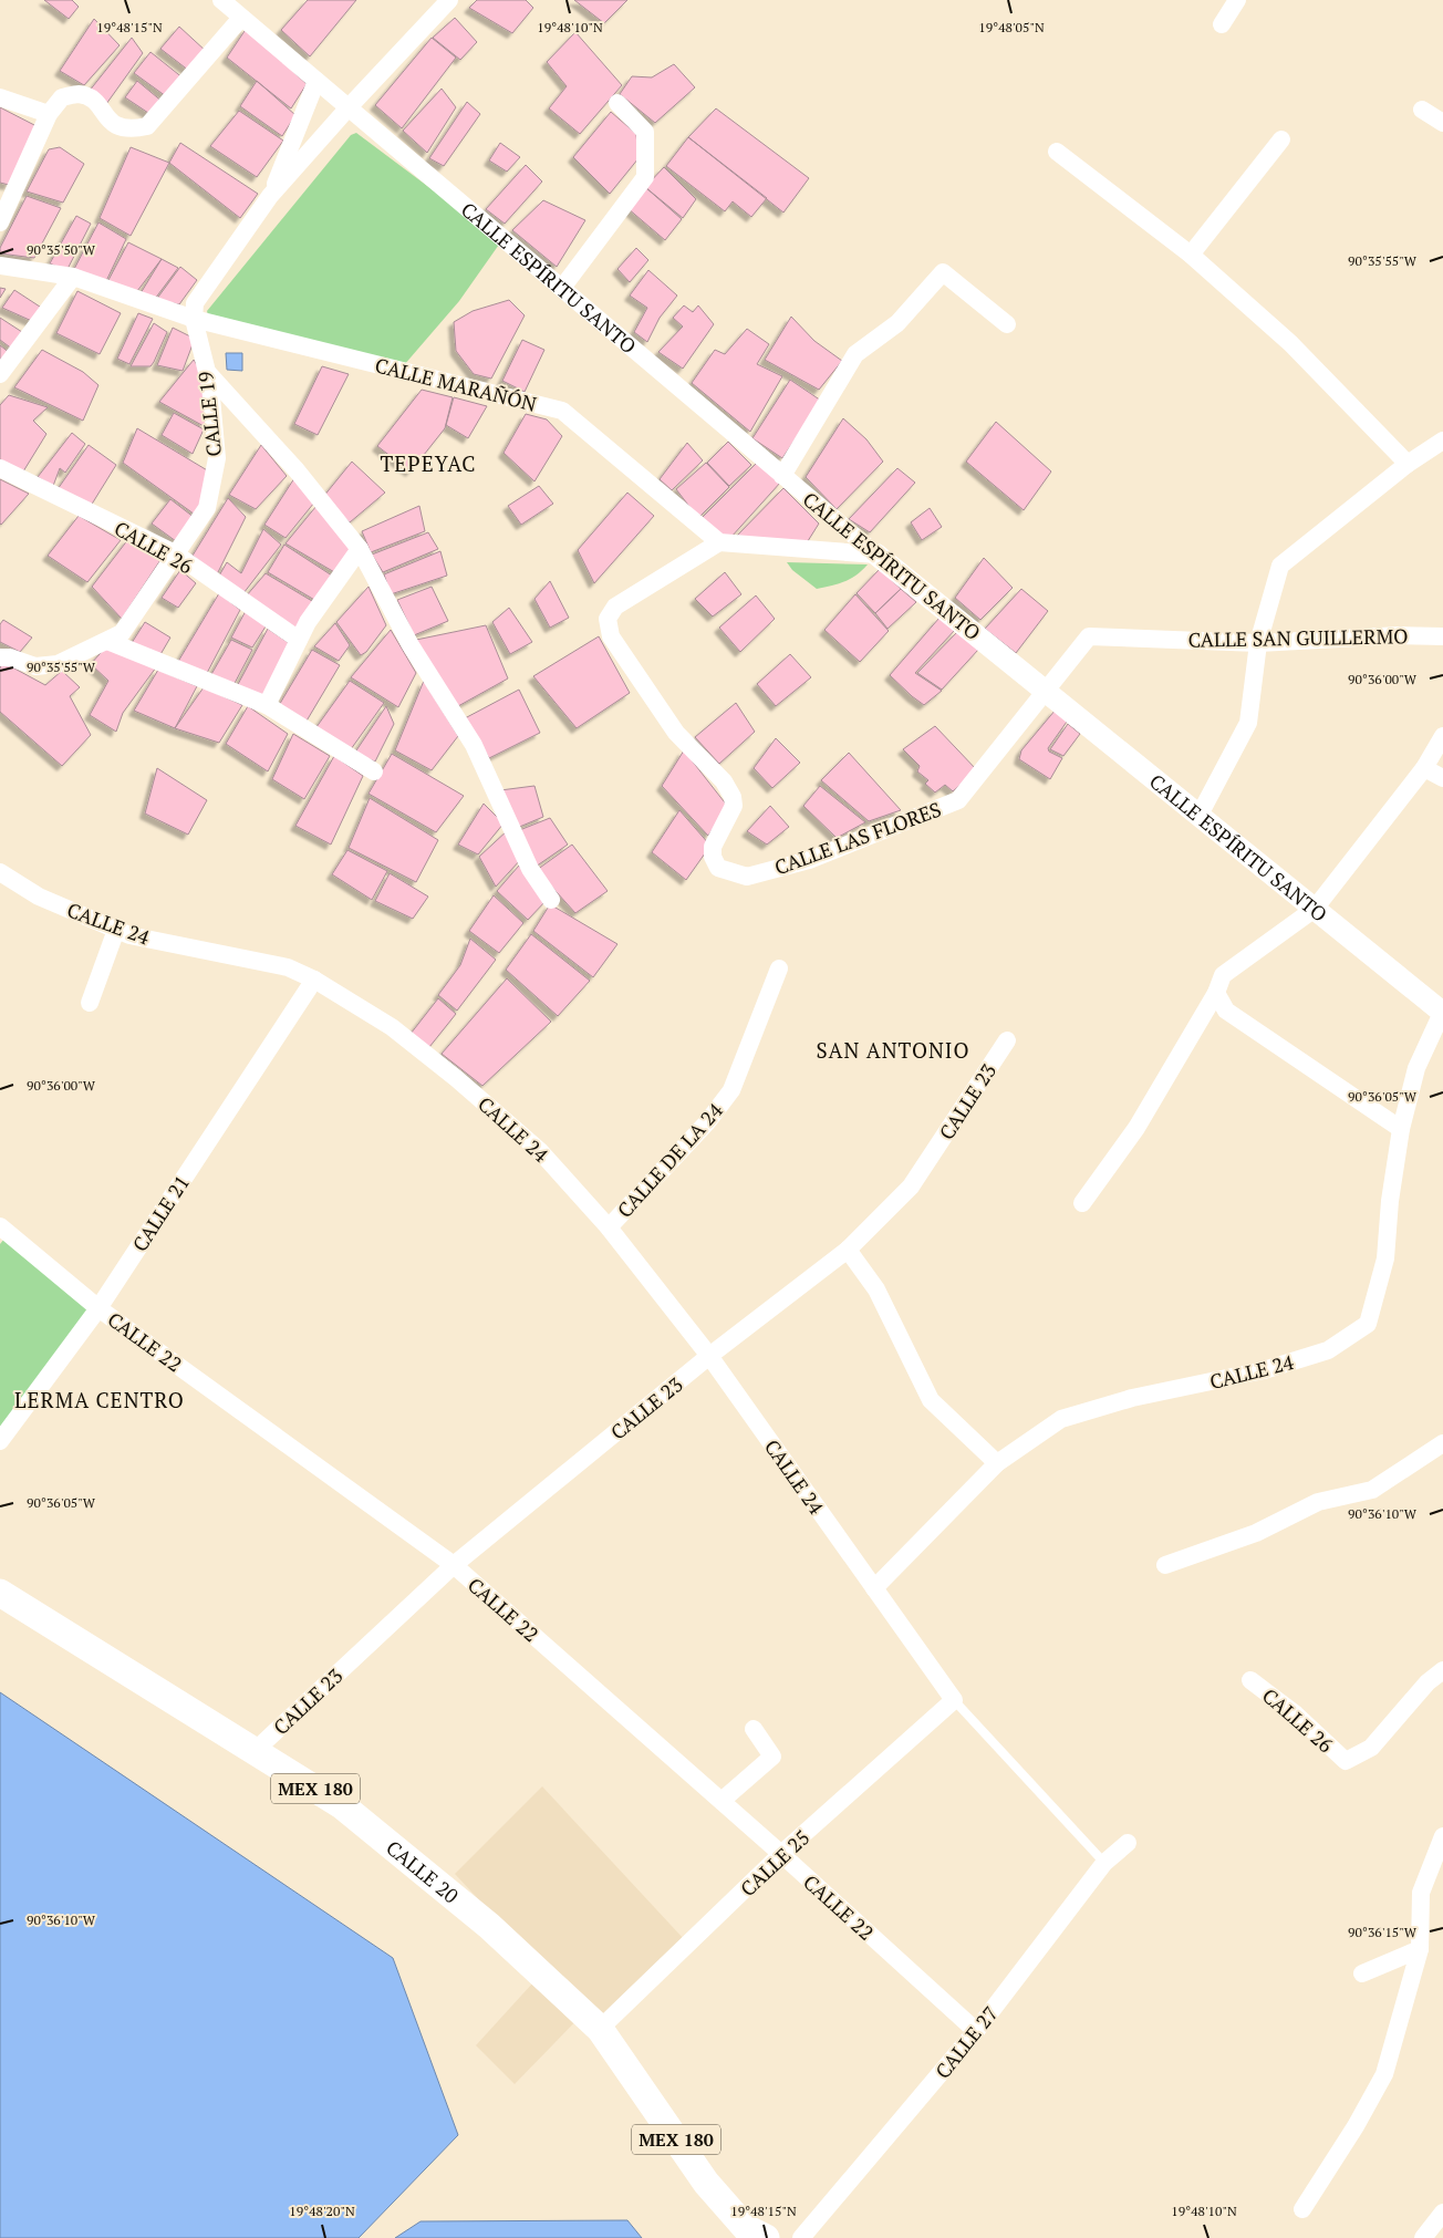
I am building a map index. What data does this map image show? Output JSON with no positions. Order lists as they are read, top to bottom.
{
  "streets": {
    "main road": ["MEX 180", "CALLE 20"],
    "street": [
      "CALLE ESPÍRITU SANTO",
      "CALLE MARAÑÓN",
      "CALLE 19",
      "CALLE 26",
      "CALLE SAN GUILLERMO",
      "CALLE LAS FLORES",
      "CALLE 24",
      "CALLE 23",
      "CALLE DE LA 24",
      "CALLE 21",
      "CALLE 22",
      "CALLE 25",
      "CALLE 27"
    ]
  },
  "crossings": [
    ["CALLE ESPÍRITU SANTO", "CALLE SAN GUILLERMO"],
    ["CALLE ESPÍRITU SANTO", "CALLE LAS FLORES"],
    ["CALLE ESPÍRITU SANTO", "CALLE 24"],
    ["CALLE MARAÑÓN", "CALLE 19"],
    ["CALLE MARAÑÓN", "CALLE LAS FLORES"],
    ["CALLE 19", "CALLE 26"],
    ["CALLE SAN GUILLERMO", "CALLE LAS FLORES"],
    ["CALLE 24", "CALLE 23"],
    ["CALLE 24", "CALLE DE LA 24"],
    ["CALLE 24", "CALLE 21"],
    ["CALLE 24", "CALLE 25"],
    ["CALLE 23", "CALLE 22"],
    ["CALLE 23", "CALLE 20"],
    ["CALLE 21", "CALLE 22"],
    ["CALLE 22", "CALLE 25"],
    ["CALLE 22", "CALLE 27"],
    ["CALLE 25", "CALLE 20"]
  ],
  "districts": ["TEPEYAC", "SAN ANTONIO", "LERMA CENTRO"],
  "coordinates": [
    "19°48'15\"N",
    "19°48'10\"N",
    "19°48'05\"N",
    "90°35'50\"W",
    "90°35'55\"W",
    "90°36'00\"W",
    "90°36'05\"W",
    "90°36'10\"W",
    "90°36'15\"W",
    "19°48'20\"N"
  ]
}
